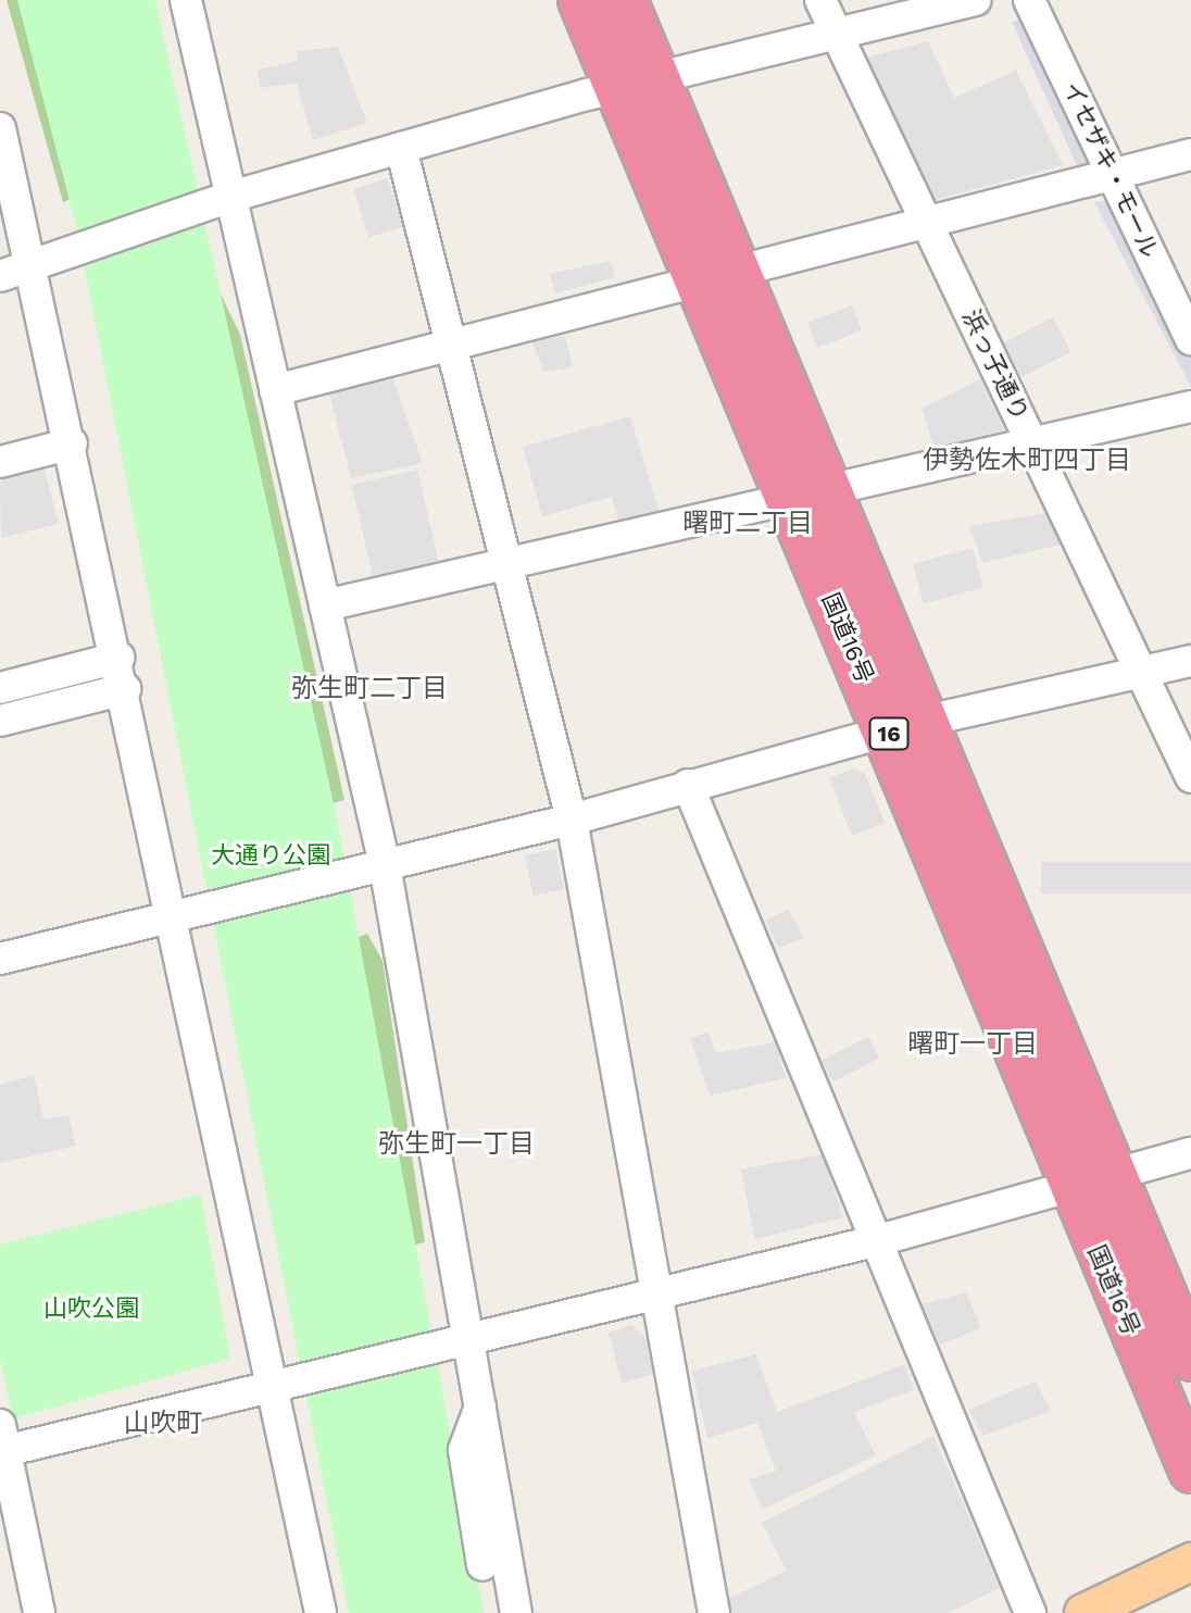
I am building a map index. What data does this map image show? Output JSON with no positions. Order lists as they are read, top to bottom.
{
  "streets": {
    "highway": ["国道16号", "16"],
    "street": ["イセザキ・モール", "浜っ子通り"]
  },
  "districts": [
    "伊勢佐木町四丁目",
    "曙町二丁目",
    "弥生町二丁目",
    "曙町一丁目",
    "弥生町一丁目",
    "山吹町"
  ],
  "parks": ["大通り公園", "山吹公園"]
}
